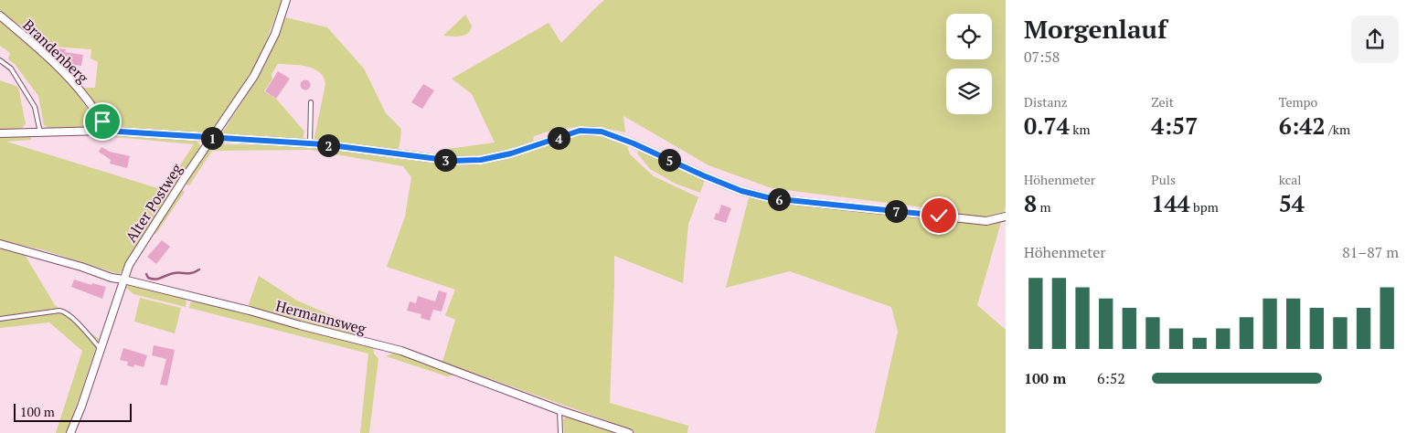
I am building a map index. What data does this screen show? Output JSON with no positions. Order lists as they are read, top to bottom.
{
  "streets": {
    "street": ["Brandenberg", "Alter Postweg", "Hermannsweg"]
  },
  "crossings": [
    ["Alter Postweg", "Hermannsweg"]
  ],
  "scale_bar": "100 m",
  "page": {
    "heading": ["Morgenlauf", "07:58"],
    "stats": [
      ["Distanz", "0.74 km"],
      ["Zeit", "4:57"],
      ["Tempo", "6:42 /km"],
      ["Höhenmeter", "8 m"],
      ["Puls", "144 bpm"],
      ["kcal", "54"]
    ],
    "pins": [
      "1",
      "4",
      "2",
      "3",
      "5",
      "6",
      "7"
    ],
    "chart": ["Höhenmeter", "81–87 m"],
    "list": [
      {
        "name": "100 m",
        "note": "6:52"
      }
    ],
    "scale": "100 m"
  }
}
